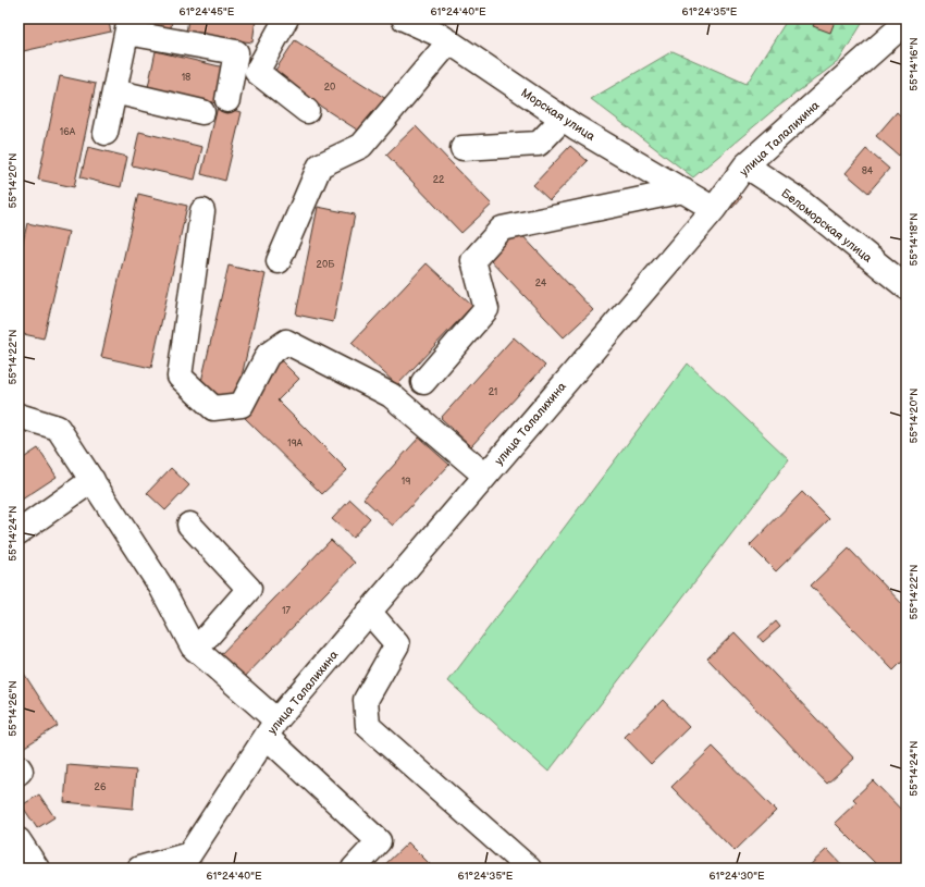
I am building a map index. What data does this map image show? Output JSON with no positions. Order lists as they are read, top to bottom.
{
  "streets": {
    "street": ["Морская улица", "улица Талалихина", "Беломорская улица"]
  },
  "crossings": [
    ["Морская улица", "улица Талалихина"],
    ["улица Талалихина", "Беломорская улица"]
  ],
  "house_numbers": [
    "18",
    "20",
    "16А",
    "84",
    "22",
    "20Б",
    "24",
    "21",
    "19А",
    "19",
    "17",
    "26"
  ],
  "coordinates": [
    "61°24'45\"E",
    "61°24'40\"E",
    "61°24'35\"E",
    "55°14'16\"N",
    "55°14'20\"N",
    "55°14'18\"N",
    "55°14'22\"N",
    "55°14'24\"N",
    "55°14'26\"N",
    "61°24'30\"E"
  ]
}
